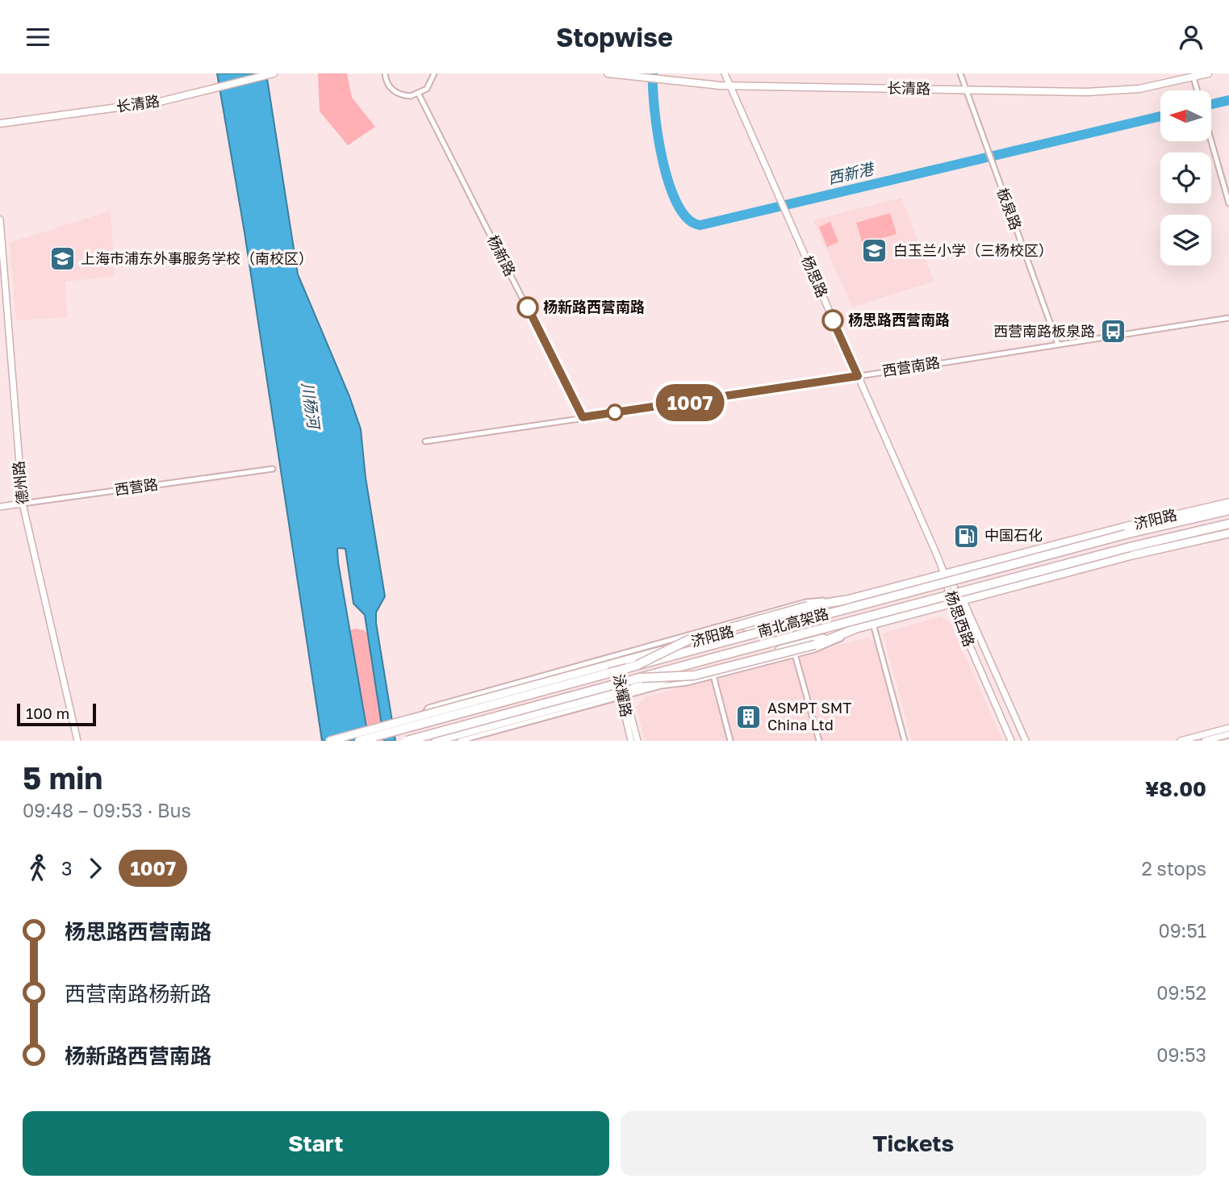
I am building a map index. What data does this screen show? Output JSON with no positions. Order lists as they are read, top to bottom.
{
  "streets": {
    "highway": ["南北高架路"],
    "main road": ["长清路", "济阳路"],
    "street": [
      "板泉路",
      "杨新路",
      "杨思路",
      "西营南路",
      "德州路",
      "西营路",
      "杨思西路",
      "泳耀路"
    ]
  },
  "crossings": [
    ["长清路", "板泉路"],
    ["长清路", "杨思路"],
    ["板泉路", "西营南路"],
    ["杨新路", "西营南路"],
    ["杨思路", "西营南路"],
    ["杨思路", "济阳路"],
    ["杨思路", "杨思西路"],
    ["德州路", "西营路"],
    ["济阳路", "杨思西路"],
    ["济阳路", "泳耀路"]
  ],
  "water": ["西新港", "川杨河"],
  "places": {
    "school or university": ["白玉兰小学（三杨校区）", "上海市浦东外事服务学校（南校区）"],
    "other": ["杨新路西营南路", "杨思路西营南路"],
    "bus stop": ["西营南路板泉路"],
    "fuel station": ["中国石化"],
    "building": ["ASMPT SMT China Ltd"]
  },
  "lines": ["bus line 1007"],
  "scale_bar": "100 m",
  "north": "left",
  "page": {
    "header": "Stopwise",
    "on_map": "1007",
    "scale": "100 m",
    "heading": ["5 min", "09:48 – 09:53 · Bus", "¥8.00"],
    "legs": ["3", "1007", "2 stops"],
    "list": [
      {
        "name": "杨思路西营南路",
        "value": "09:51"
      },
      {
        "name": "西营南路杨新路",
        "value": "09:52"
      },
      {
        "name": "杨新路西营南路",
        "value": "09:53"
      }
    ],
    "buttons": ["Start", "Tickets"]
  }
}
